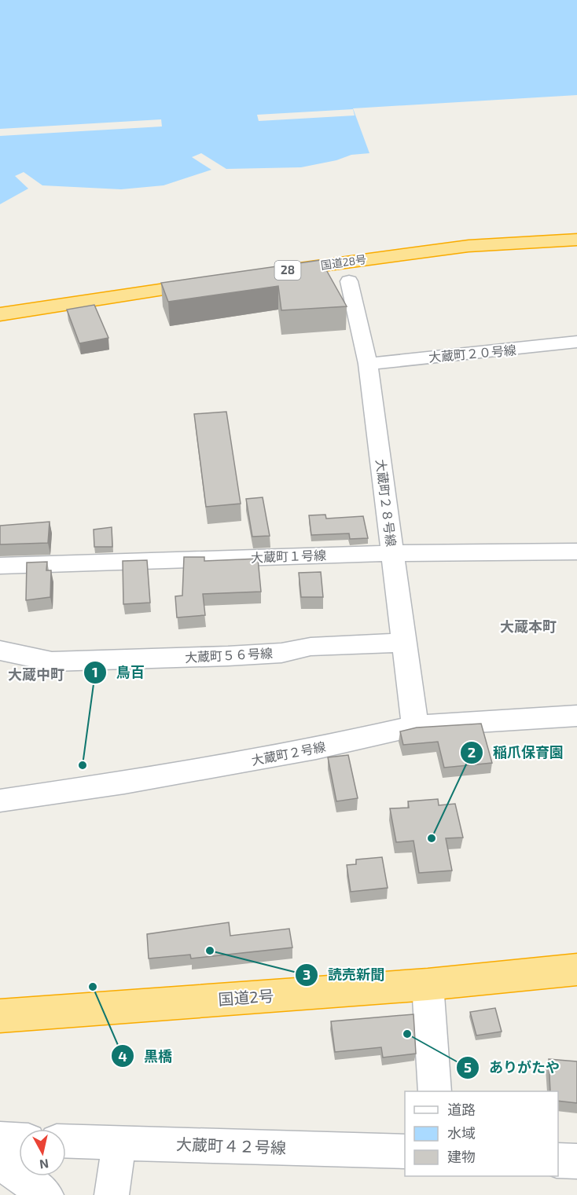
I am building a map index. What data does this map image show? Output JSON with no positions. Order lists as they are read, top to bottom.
{
  "streets": {
    "highway": ["国道28号", "28", "国道2号"],
    "street": [
      "大蔵町２０号線",
      "大蔵町２８号線",
      "大蔵町１号線",
      "大蔵町５６号線",
      "大蔵町２号線",
      "大蔵町４２号線"
    ]
  },
  "crossings": [
    ["大蔵町２０号線", "大蔵町２８号線"],
    ["大蔵町２８号線", "大蔵町１号線"],
    ["大蔵町２８号線", "大蔵町５６号線"],
    ["大蔵町２８号線", "大蔵町２号線"]
  ],
  "districts": ["大蔵本町", "大蔵中町"],
  "places": [
    "鳥百",
    "稲爪保育園",
    "読売新聞",
    "黒橋",
    "ありがたや"
  ],
  "legend": ["道路", "水域", "建物"],
  "north": "bottom"
}
